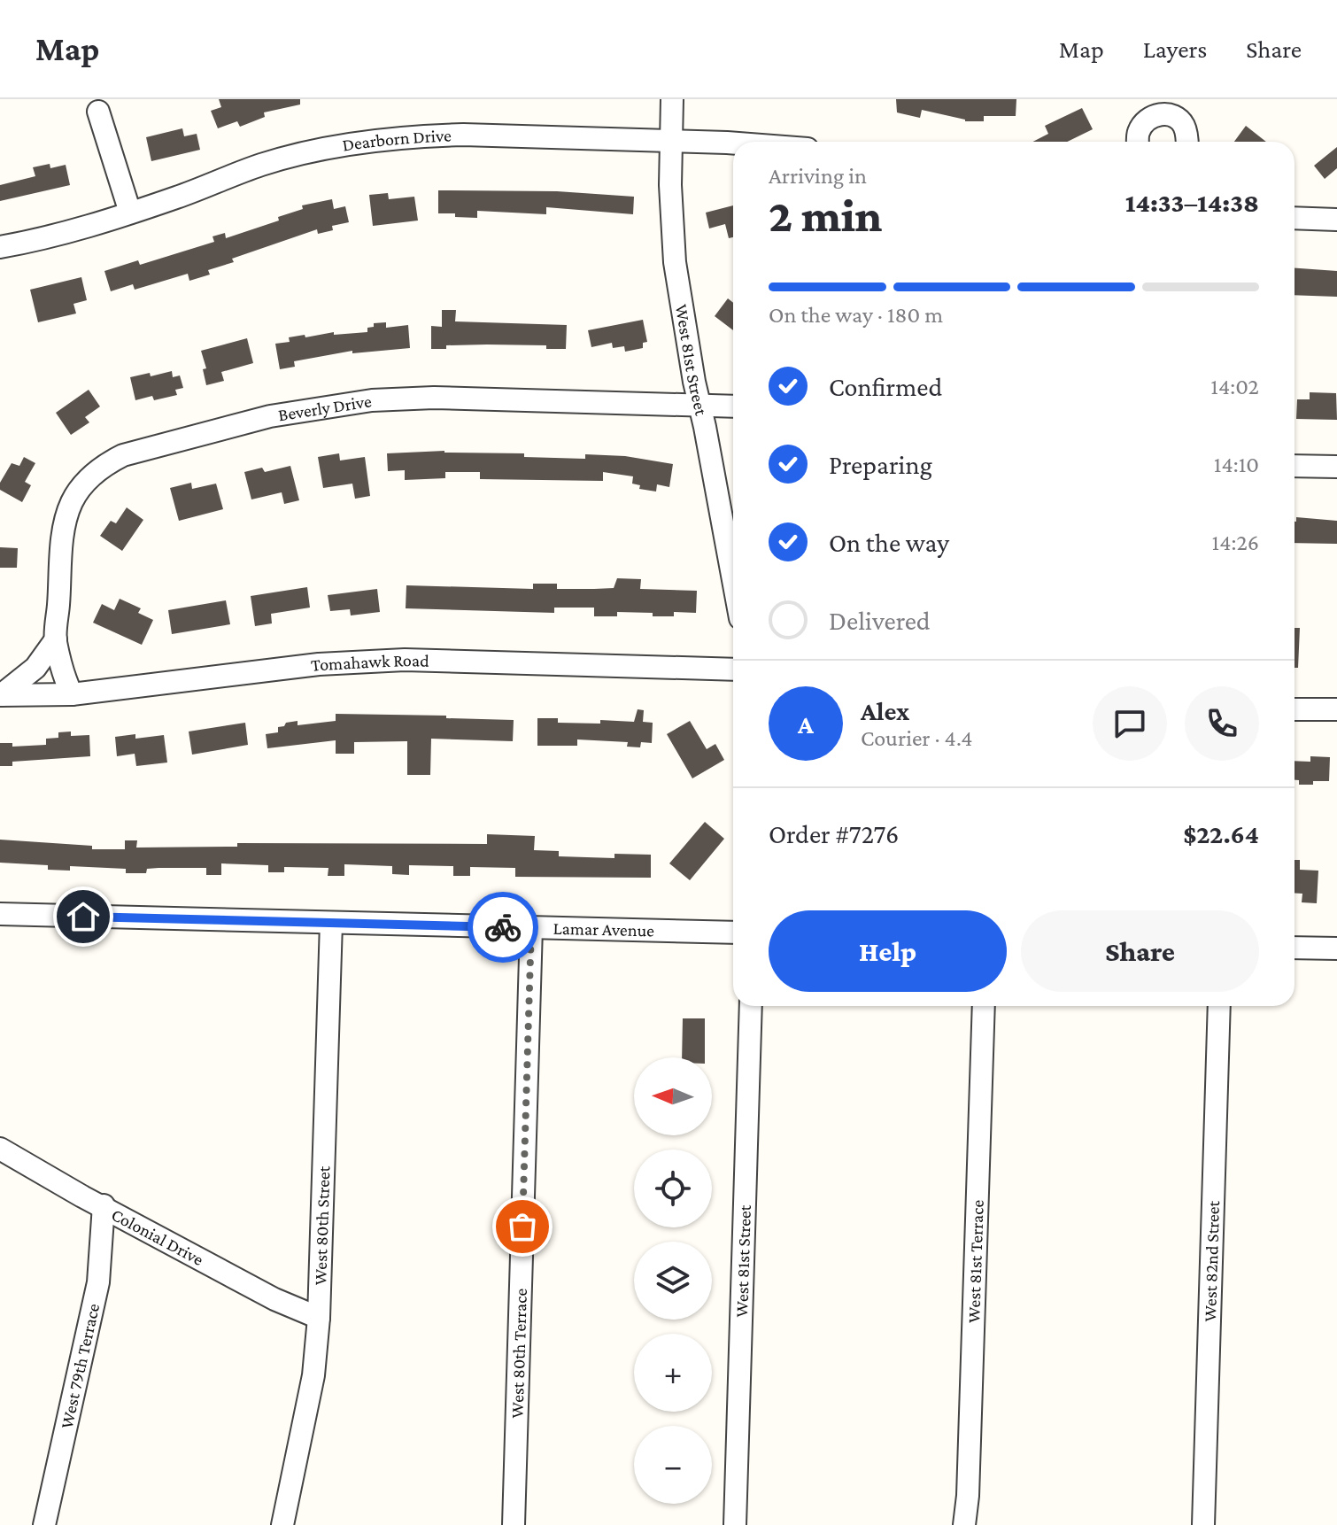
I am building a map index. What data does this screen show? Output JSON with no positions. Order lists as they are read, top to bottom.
{
  "streets": {
    "street": [
      "Dearborn Drive",
      "West 81st Street",
      "Beverly Drive",
      "Tomahawk Road",
      "Lamar Avenue",
      "West 80th Street",
      "Colonial Drive",
      "West 81st Terrace",
      "West 82nd Street",
      "West 80th Terrace",
      "West 79th Terrace"
    ]
  },
  "crossings": [
    ["Dearborn Drive", "West 81st Street"],
    ["West 81st Street", "Beverly Drive"],
    ["Beverly Drive", "Tomahawk Road"],
    ["Lamar Avenue", "West 80th Street"],
    ["Lamar Avenue", "West 80th Terrace"],
    ["West 80th Street", "Colonial Drive"],
    ["Colonial Drive", "West 79th Terrace"]
  ],
  "north": "left",
  "page": {
    "header": "Map",
    "nav": ["Map", "Layers", "Share"],
    "heading": ["2 min", "Arriving in", "14:33–14:38"],
    "panel": [
      "Alex",
      "Courier · 4.4",
      "Order #7276",
      "$22.64"
    ],
    "bar": "On the way · 180 m",
    "list": [
      ["Confirmed", "14:02"],
      ["Preparing", "14:10"],
      ["On the way", "14:26"],
      "Delivered"
    ],
    "round": "A",
    "buttons": ["Help", "Share"],
    "map_buttons": ["+", "−"]
  }
}
